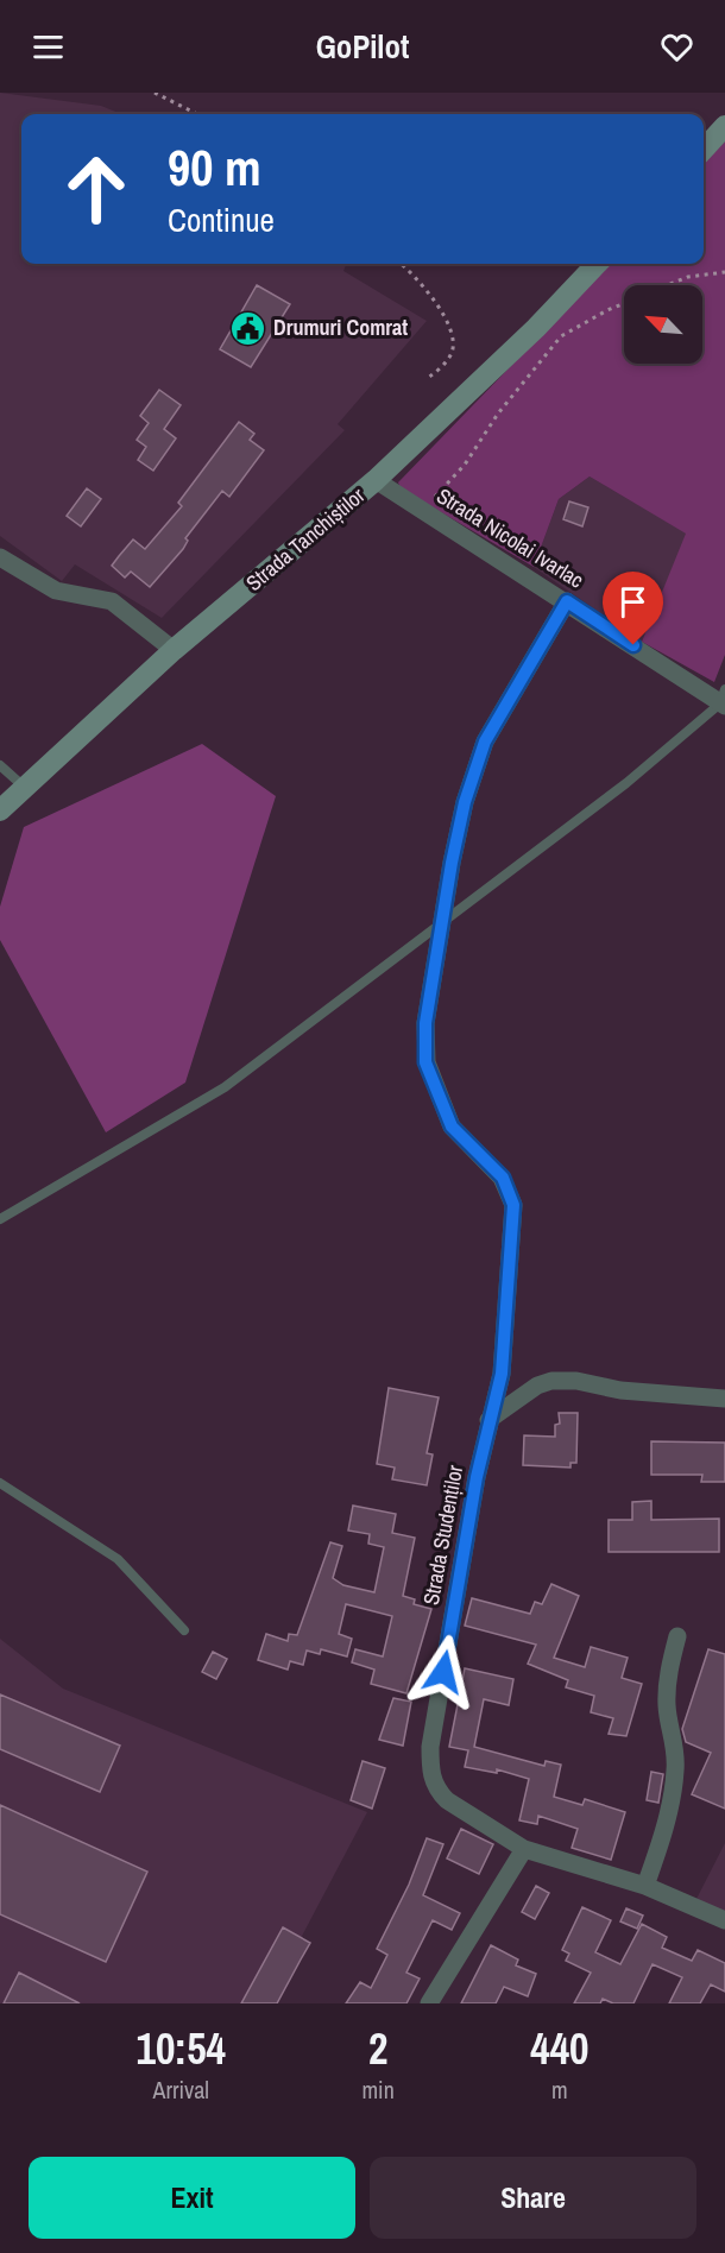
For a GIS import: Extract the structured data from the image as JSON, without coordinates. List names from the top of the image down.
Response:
{
  "streets": {
    "street": ["Strada Nicolai Ivarlac", "Strada Tanchiștilor", "Strada Studenților"]
  },
  "crossings": [
    ["Strada Nicolai Ivarlac", "Strada Tanchiștilor"],
    ["Strada Nicolai Ivarlac", "Strada Studenților"]
  ],
  "places": {
    "public building": ["Drumuri Comrat"]
  },
  "north": "top left",
  "page": {
    "header": "GoPilot",
    "turn": ["90 m", "Continue"],
    "eta": [
      "10:54",
      "Arrival",
      "2",
      "min",
      "440",
      "m"
    ],
    "buttons": ["Exit", "Share"]
  }
}
